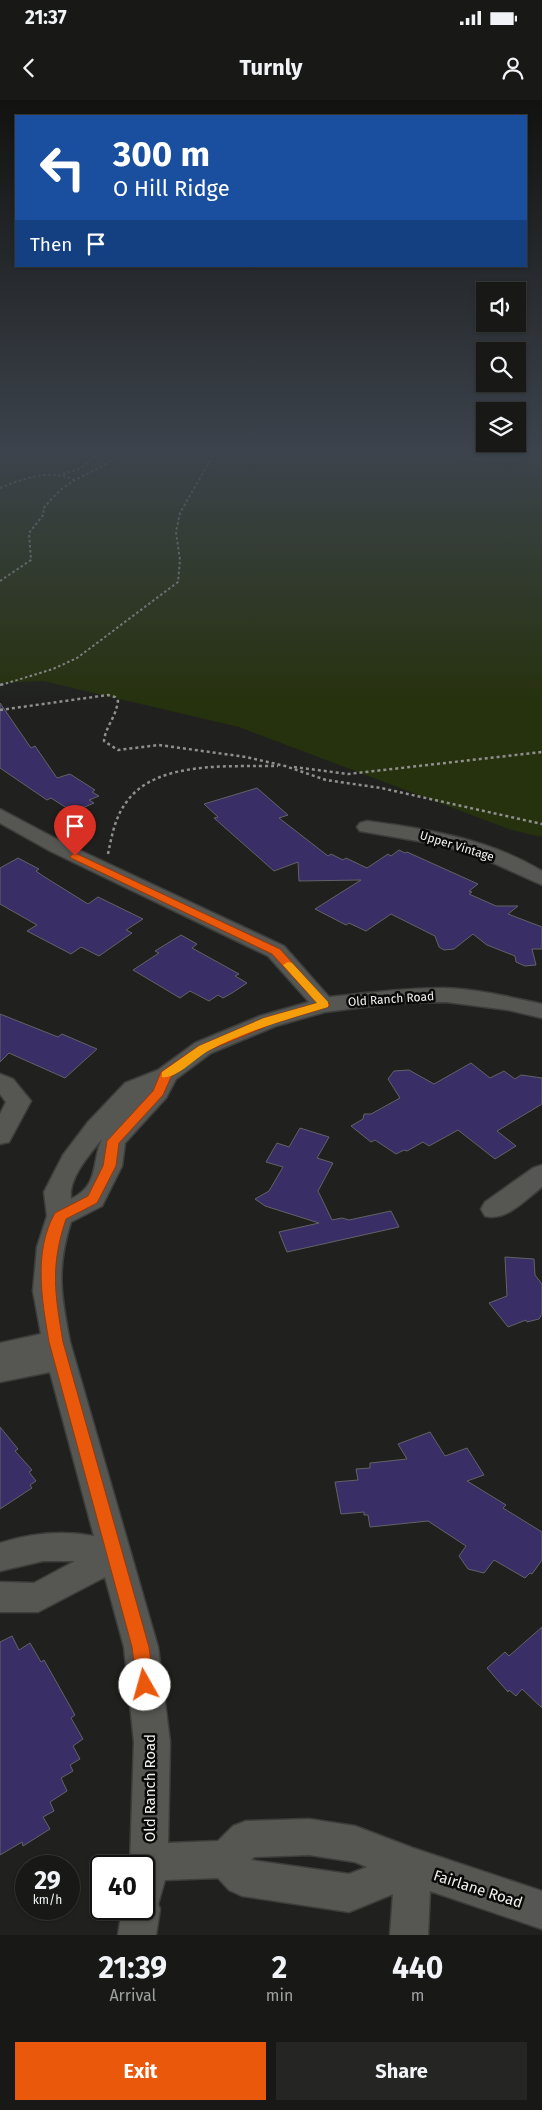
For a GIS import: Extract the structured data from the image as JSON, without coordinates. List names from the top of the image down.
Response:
{
  "streets": {
    "street": ["Upper Vintage", "Old Ranch Road", "Fairlane Road"]
  },
  "page": {
    "status": "21:37",
    "header": "Turnly",
    "turn": ["300 m", "O Hill Ridge"],
    "then": "Then",
    "speed": "29 km/h",
    "limit": "40",
    "eta": [
      "21:39",
      "Arrival",
      "2",
      "min",
      "440",
      "m"
    ],
    "buttons": ["Exit", "Share"]
  }
}
